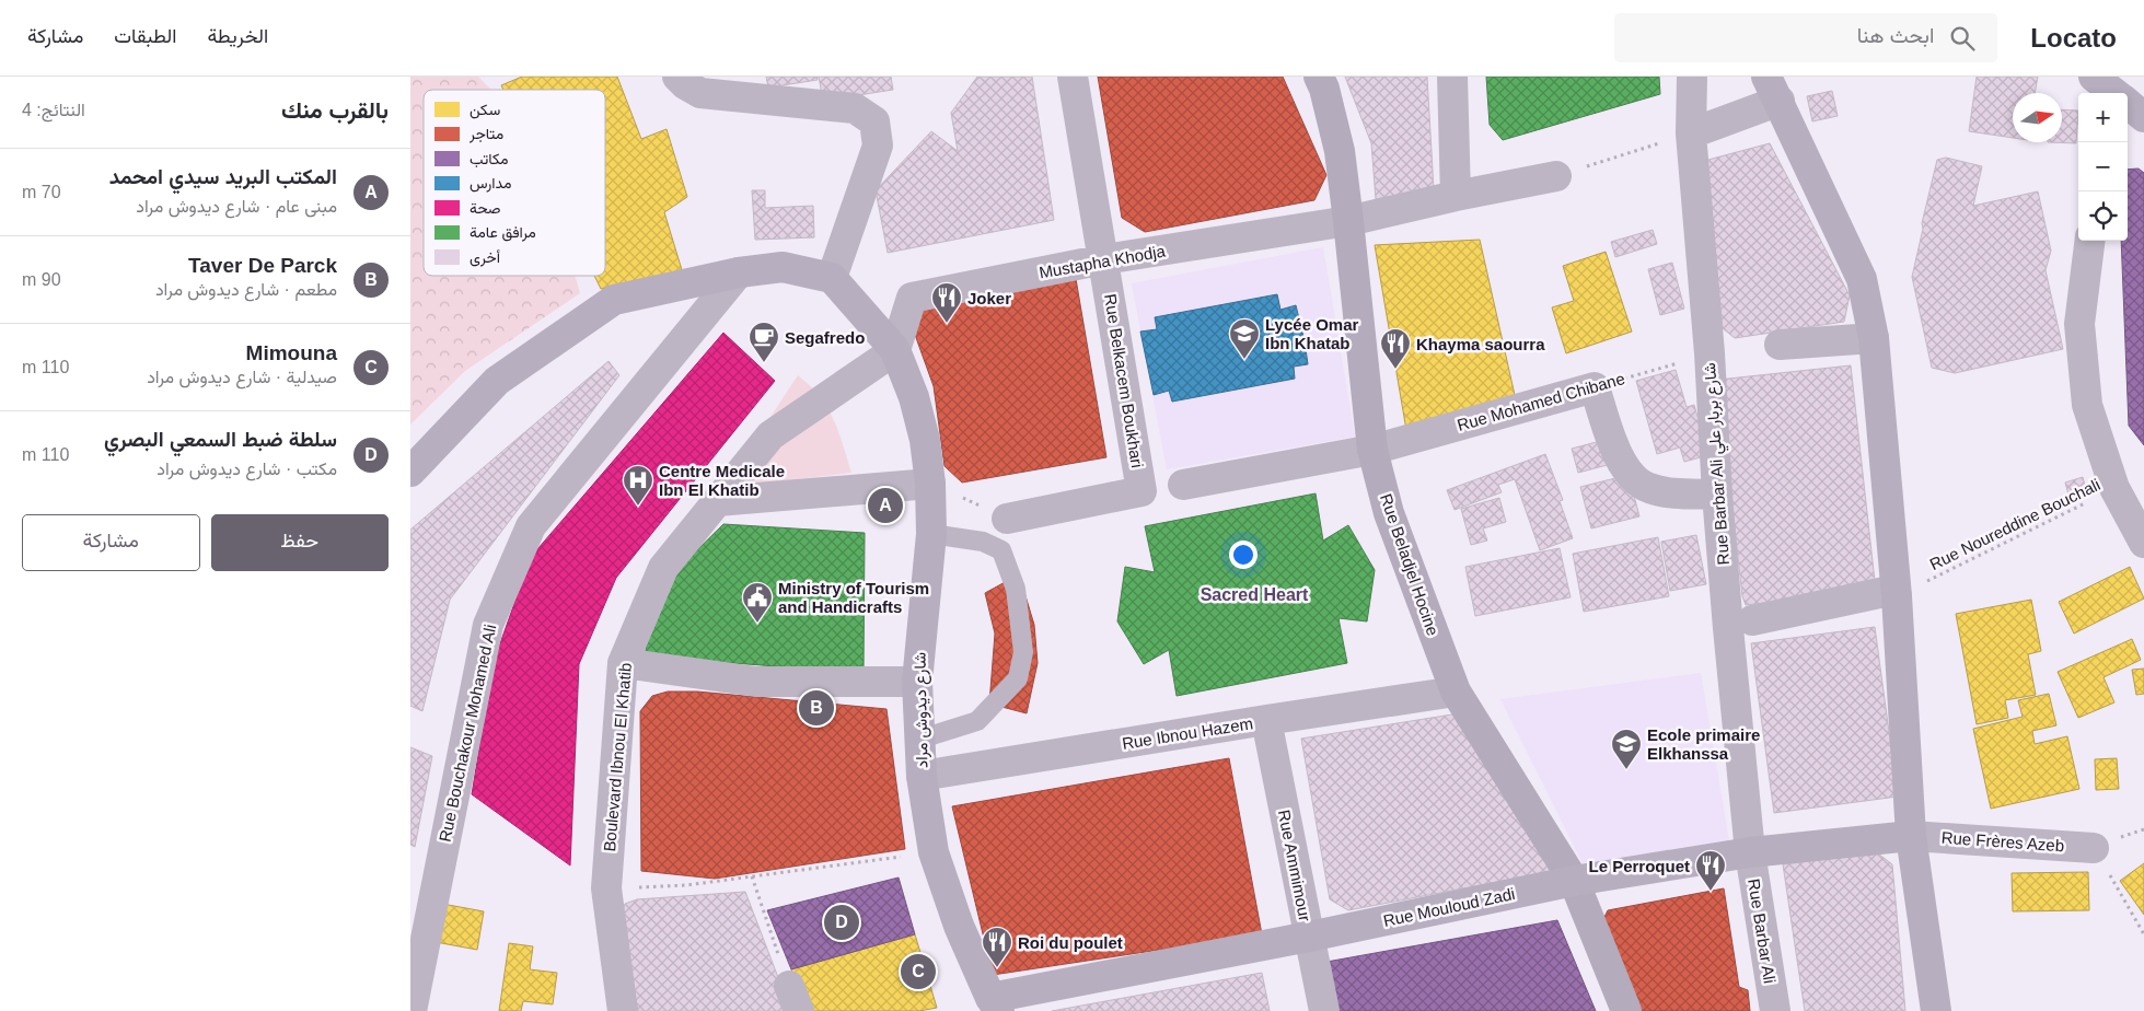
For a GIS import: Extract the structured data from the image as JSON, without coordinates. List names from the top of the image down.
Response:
{
  "streets": {
    "main road": ["شارع ديدوش مراد", "Rue Mouloud Zadi"],
    "street": [
      "Mustapha Khodja",
      "Rue Belkacem Boukhari",
      "Rue Mohamed Chibane",
      "Rue Barbar Ali شارع بربار علي",
      "Rue Beladjel Hocine",
      "Rue Bouchakour Mohamed Ali",
      "Rue Ibnou Hazem",
      "Boulevard Ibnou El Khatib",
      "Rue Frères Azeb",
      "Rue Ammimour",
      "Rue Barbar Ali"
    ],
    "path": ["Rue Noureddine Bouchali"]
  },
  "crossings": [
    ["Mustapha Khodja", "Rue Belkacem Boukhari"],
    ["Mustapha Khodja", "Rue Beladjel Hocine"],
    ["Mustapha Khodja", "شارع ديدوش مراد"],
    ["Mustapha Khodja", "Boulevard Ibnou El Khatib"],
    ["Rue Mohamed Chibane", "Rue Barbar Ali شارع بربار علي"],
    ["Rue Mohamed Chibane", "Rue Beladjel Hocine"],
    ["Rue Barbar Ali شارع بربار علي", "Rue Mouloud Zadi"],
    ["Rue Barbar Ali شارع بربار علي", "Rue Barbar Ali"],
    ["Rue Beladjel Hocine", "Rue Ibnou Hazem"],
    ["Rue Beladjel Hocine", "Rue Mouloud Zadi"],
    ["شارع ديدوش مراد", "Rue Ibnou Hazem"],
    ["شارع ديدوش مراد", "Boulevard Ibnou El Khatib"],
    ["شارع ديدوش مراد", "Rue Mouloud Zadi"],
    ["Rue Ibnou Hazem", "Rue Ammimour"],
    ["Rue Frères Azeb", "Rue Mouloud Zadi"],
    ["Rue Ammimour", "Rue Mouloud Zadi"],
    ["Rue Mouloud Zadi", "Rue Barbar Ali"]
  ],
  "districts": ["Sacred Heart"],
  "places": {
    "restaurant": [
      "Joker",
      "Khayma saourra",
      "Le Perroquet",
      "Roi du poulet"
    ],
    "school or university": ["Lycée Omar Ibn Khatab", "Ecole primaire Elkhanssa"],
    "cafe": ["Segafredo"],
    "hospital": ["Centre Medicale Ibn El Khatib"],
    "public building": ["Ministry of Tourism and Handicrafts"]
  },
  "legend": [
    "سكن",
    "متاجر",
    "مكاتب",
    "مدارس",
    "صحة",
    "مرافق عامة",
    "أخرى"
  ],
  "north": "right",
  "page": {
    "header": "Locato",
    "search": "ابحث هنا",
    "nav": ["الخريطة", "الطبقات", "مشاركة"],
    "heading": ["بالقرب منك", "النتائج: 4"],
    "map_buttons": ["+", "−"],
    "list": [
      {
        "mark": "A",
        "name": "المكتب البريد سيدي امحمد",
        "note": "مبنى عام · شارع ديدوش مراد",
        "value": "70 m"
      },
      {
        "mark": "B",
        "name": "Taver De Parck",
        "note": "مطعم · شارع ديدوش مراد",
        "value": "90 m"
      },
      {
        "mark": "C",
        "name": "Mimouna",
        "note": "صيدلية · شارع ديدوش مراد",
        "value": "110 m"
      },
      {
        "mark": "D",
        "name": "سلطة ضبط السمعي البصري",
        "note": "مكتب · شارع ديدوش مراد",
        "value": "110 m"
      }
    ],
    "pins": [
      "A",
      "B",
      "D",
      "C"
    ],
    "buttons": ["حفظ", "مشاركة"]
  }
}
